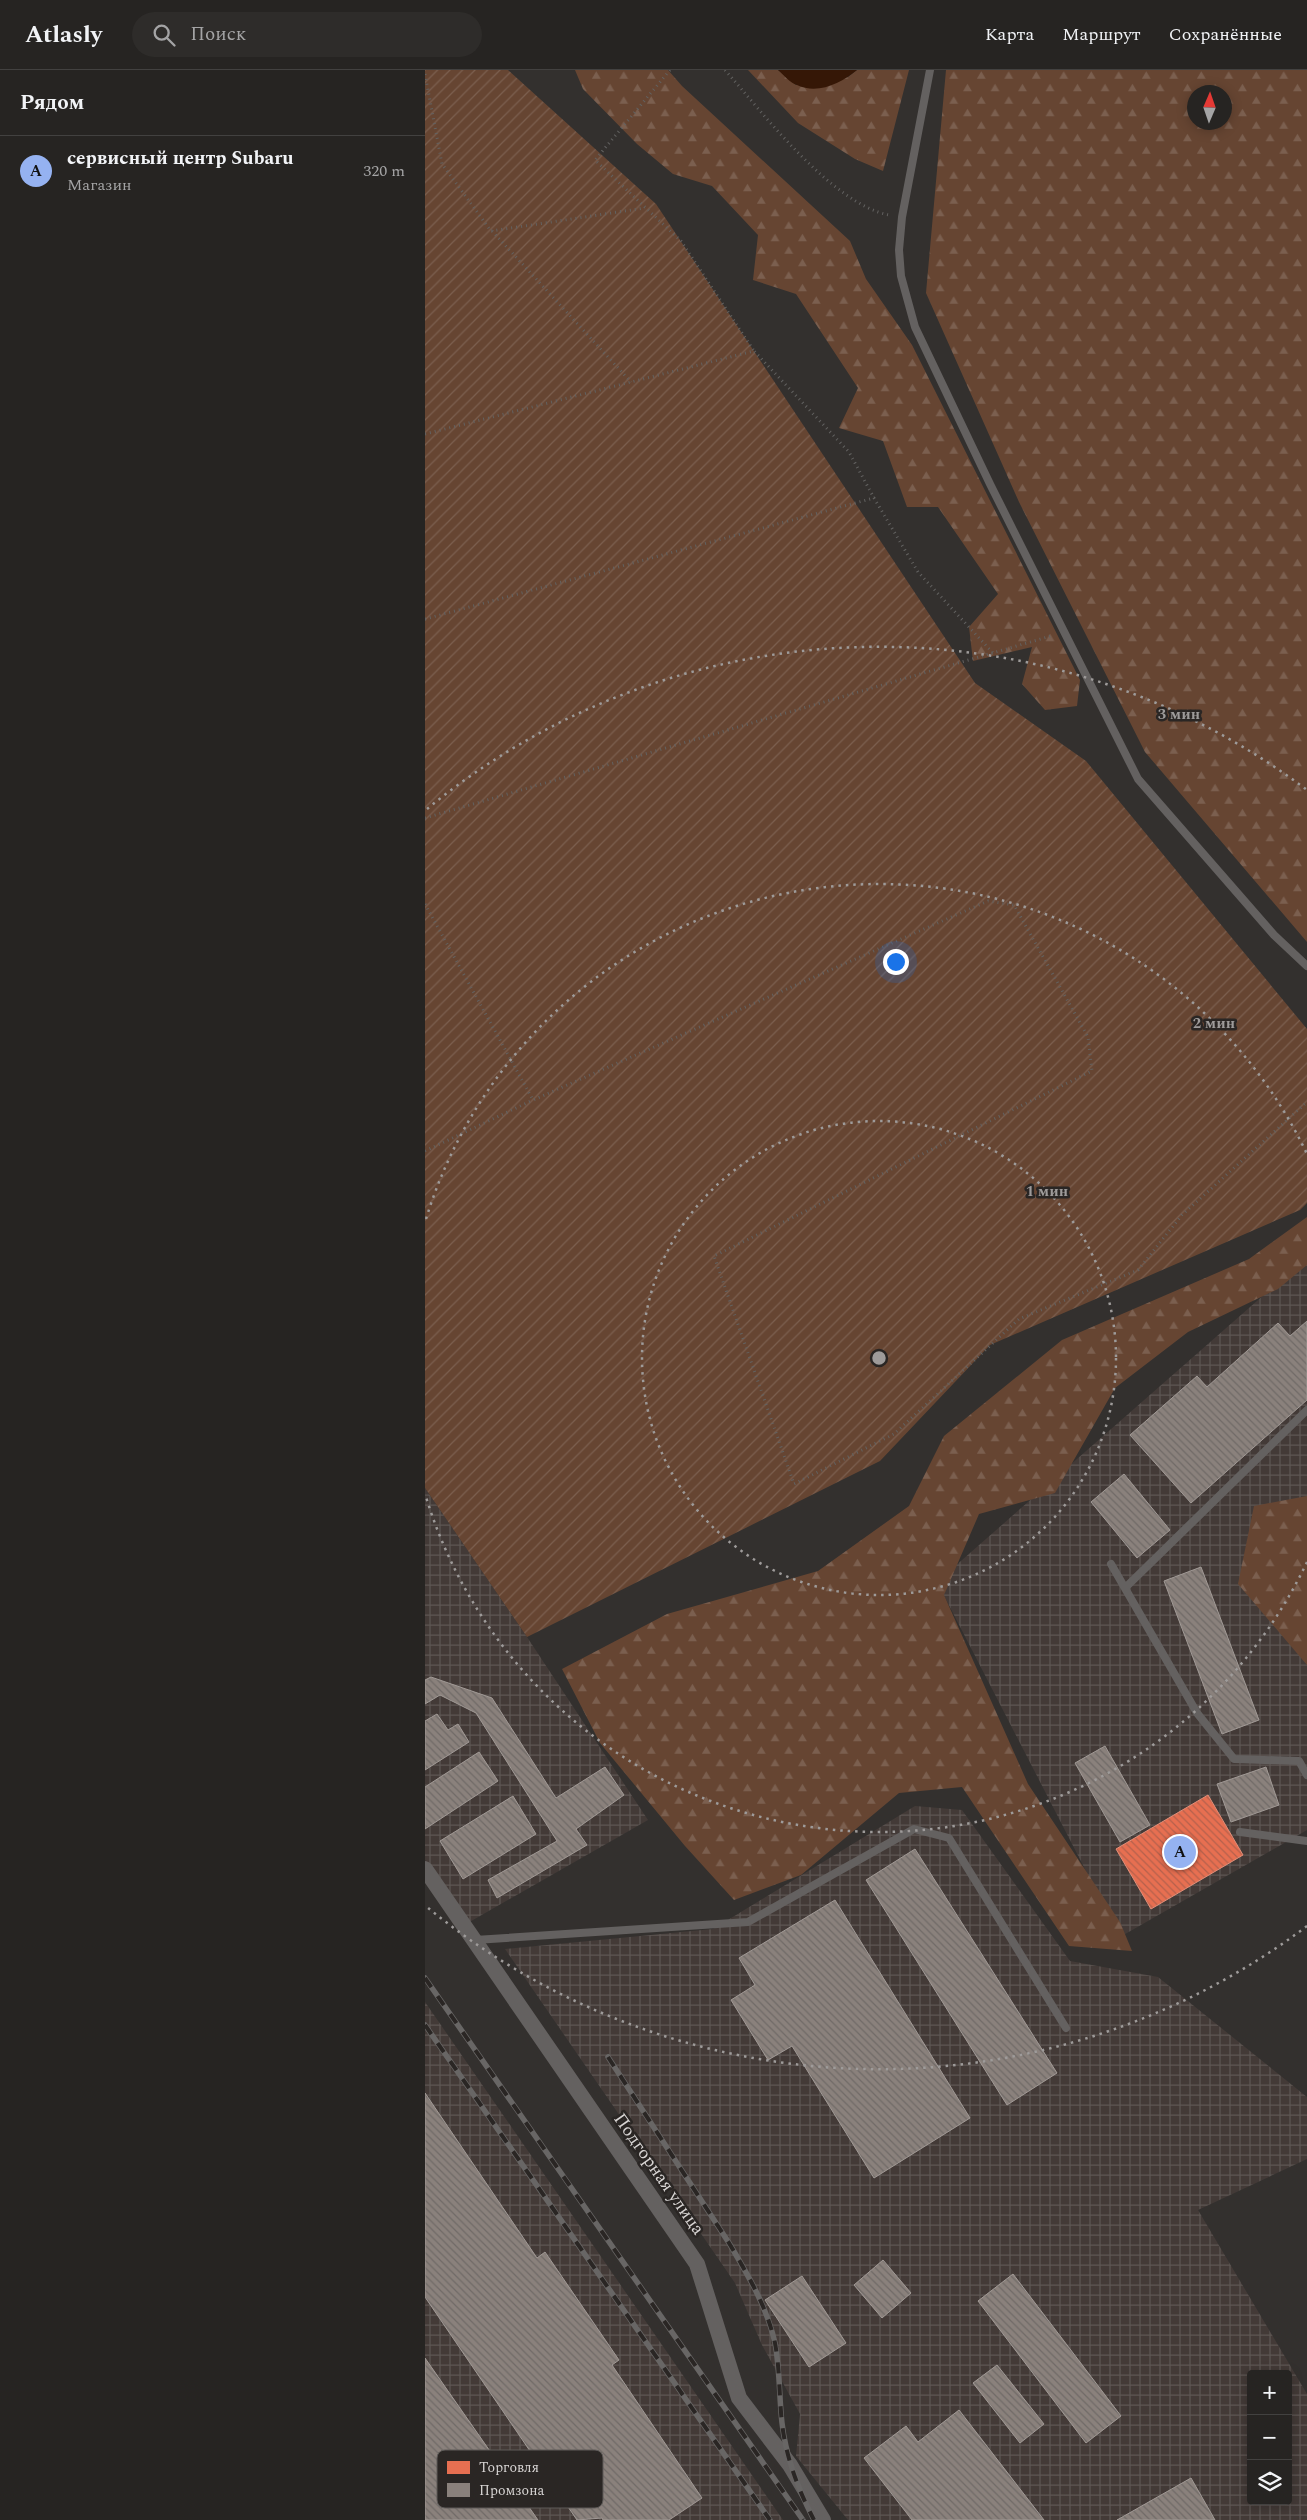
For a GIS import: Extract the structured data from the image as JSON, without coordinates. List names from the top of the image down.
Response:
{
  "streets": {
    "street": ["Подгорная улица"]
  },
  "legend": ["Торговля", "Промзона"],
  "north": "top",
  "page": {
    "header": "Atlasly",
    "search": "Поиск",
    "nav": ["Карта", "Маршрут", "Сохранённые"],
    "heading": "Рядом",
    "list": [
      {
        "mark": "A",
        "name": "сервисный центр Subaru",
        "note": "Магазин",
        "value": "320 m"
      }
    ],
    "pins": "A",
    "map_buttons": ["+", "−"]
  },
  "rings": ["3 мин", "2 мин", "1 мин"]
}
